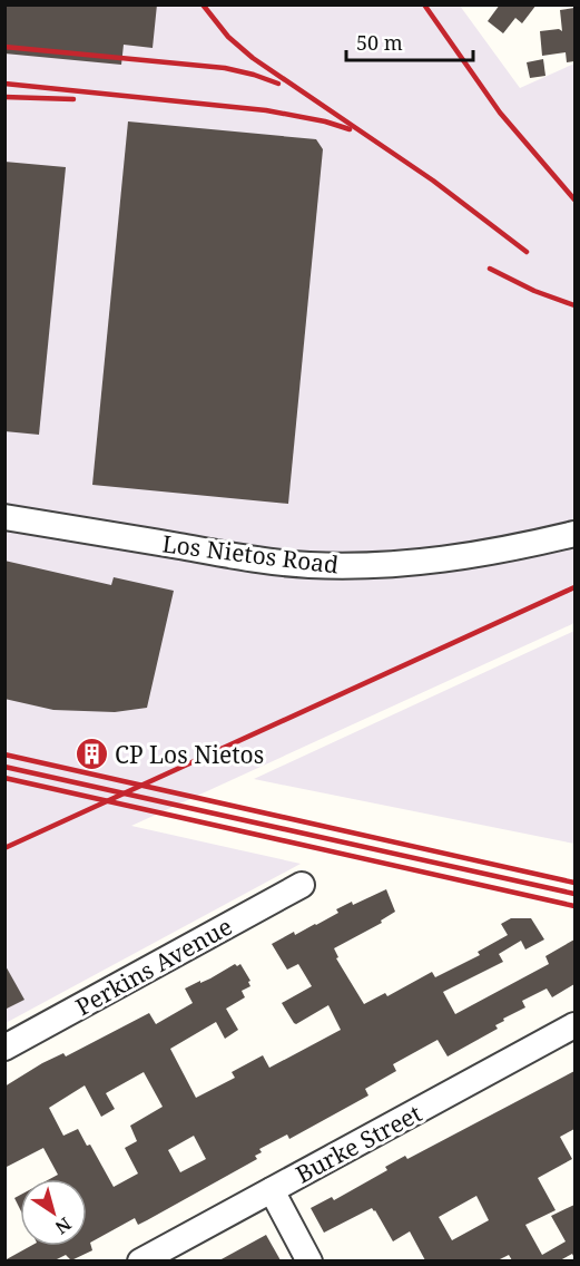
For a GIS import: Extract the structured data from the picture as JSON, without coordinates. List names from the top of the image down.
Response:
{
  "streets": {
    "street": ["Los Nietos Road", "Perkins Avenue", "Burke Street"]
  },
  "places": {
    "building": ["CP Los Nietos"]
  },
  "scale_bar": "50 m",
  "north": "bottom right"
}
